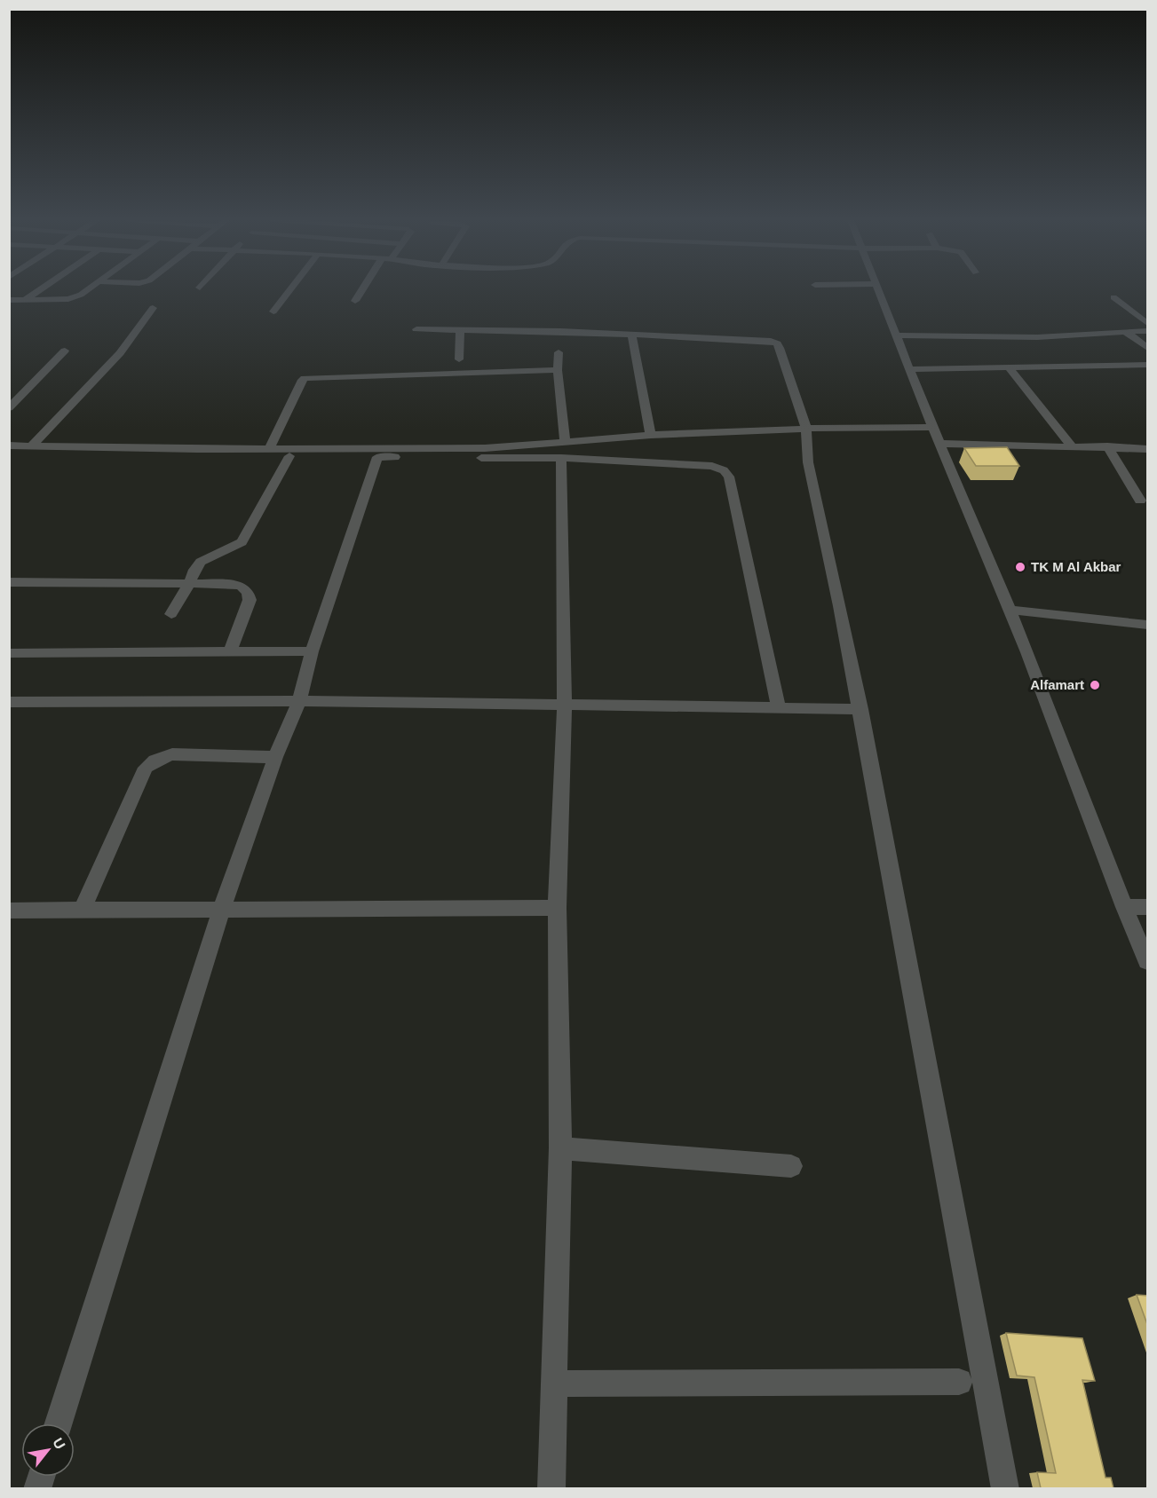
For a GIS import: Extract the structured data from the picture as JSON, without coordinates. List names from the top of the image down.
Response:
{
  "places": ["TK M Al Akbar", "Alfamart"],
  "north": "top right"
}
